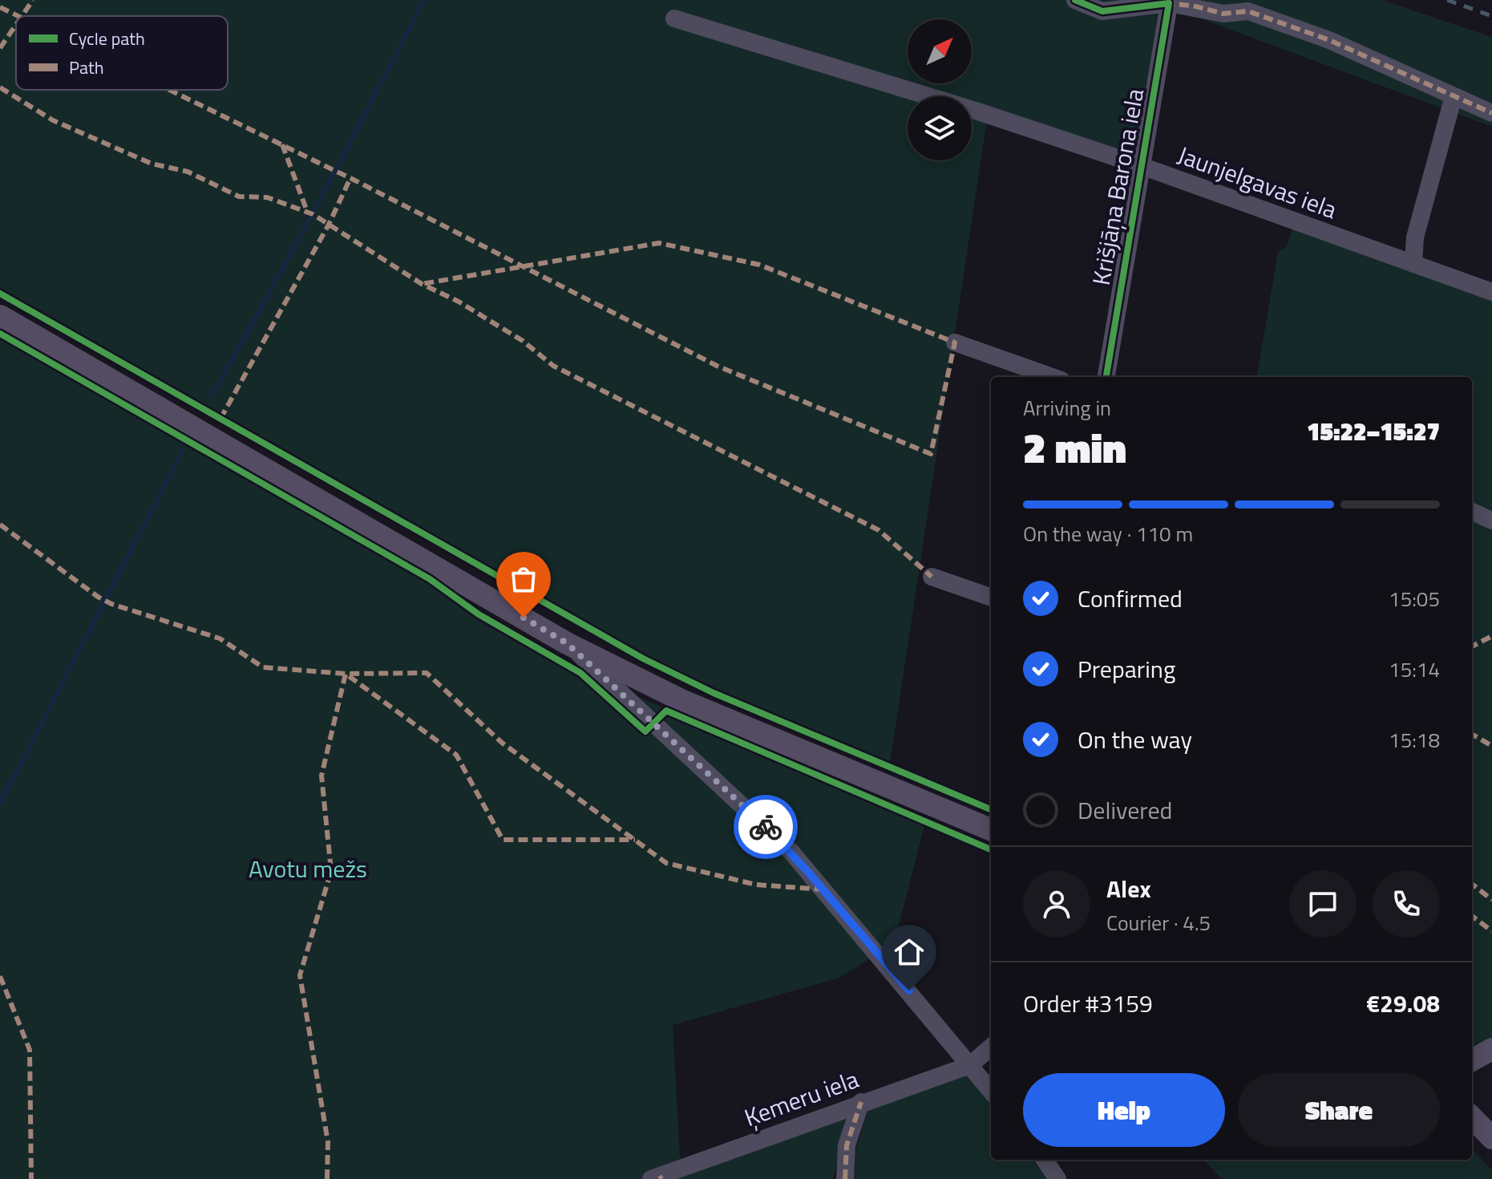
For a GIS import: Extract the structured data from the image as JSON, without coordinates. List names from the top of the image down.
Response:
{
  "streets": {
    "street": ["Jaunjelgavas iela", "Krišjāņa Barona iela", "Ķemeru iela"]
  },
  "crossings": [
    ["Jaunjelgavas iela", "Krišjāņa Barona iela"]
  ],
  "parks": ["Avotu mežs"],
  "legend": ["Cycle path", "Path"],
  "north": "top right",
  "page": {
    "heading": ["2 min", "Arriving in", "15:22–15:27"],
    "panel": [
      "Alex",
      "Courier · 4.5",
      "Order #3159",
      "€29.08"
    ],
    "bar": "On the way · 110 m",
    "list": [
      ["Confirmed", "15:05"],
      ["Preparing", "15:14"],
      ["On the way", "15:18"],
      "Delivered"
    ],
    "buttons": ["Help", "Share"]
  }
}
